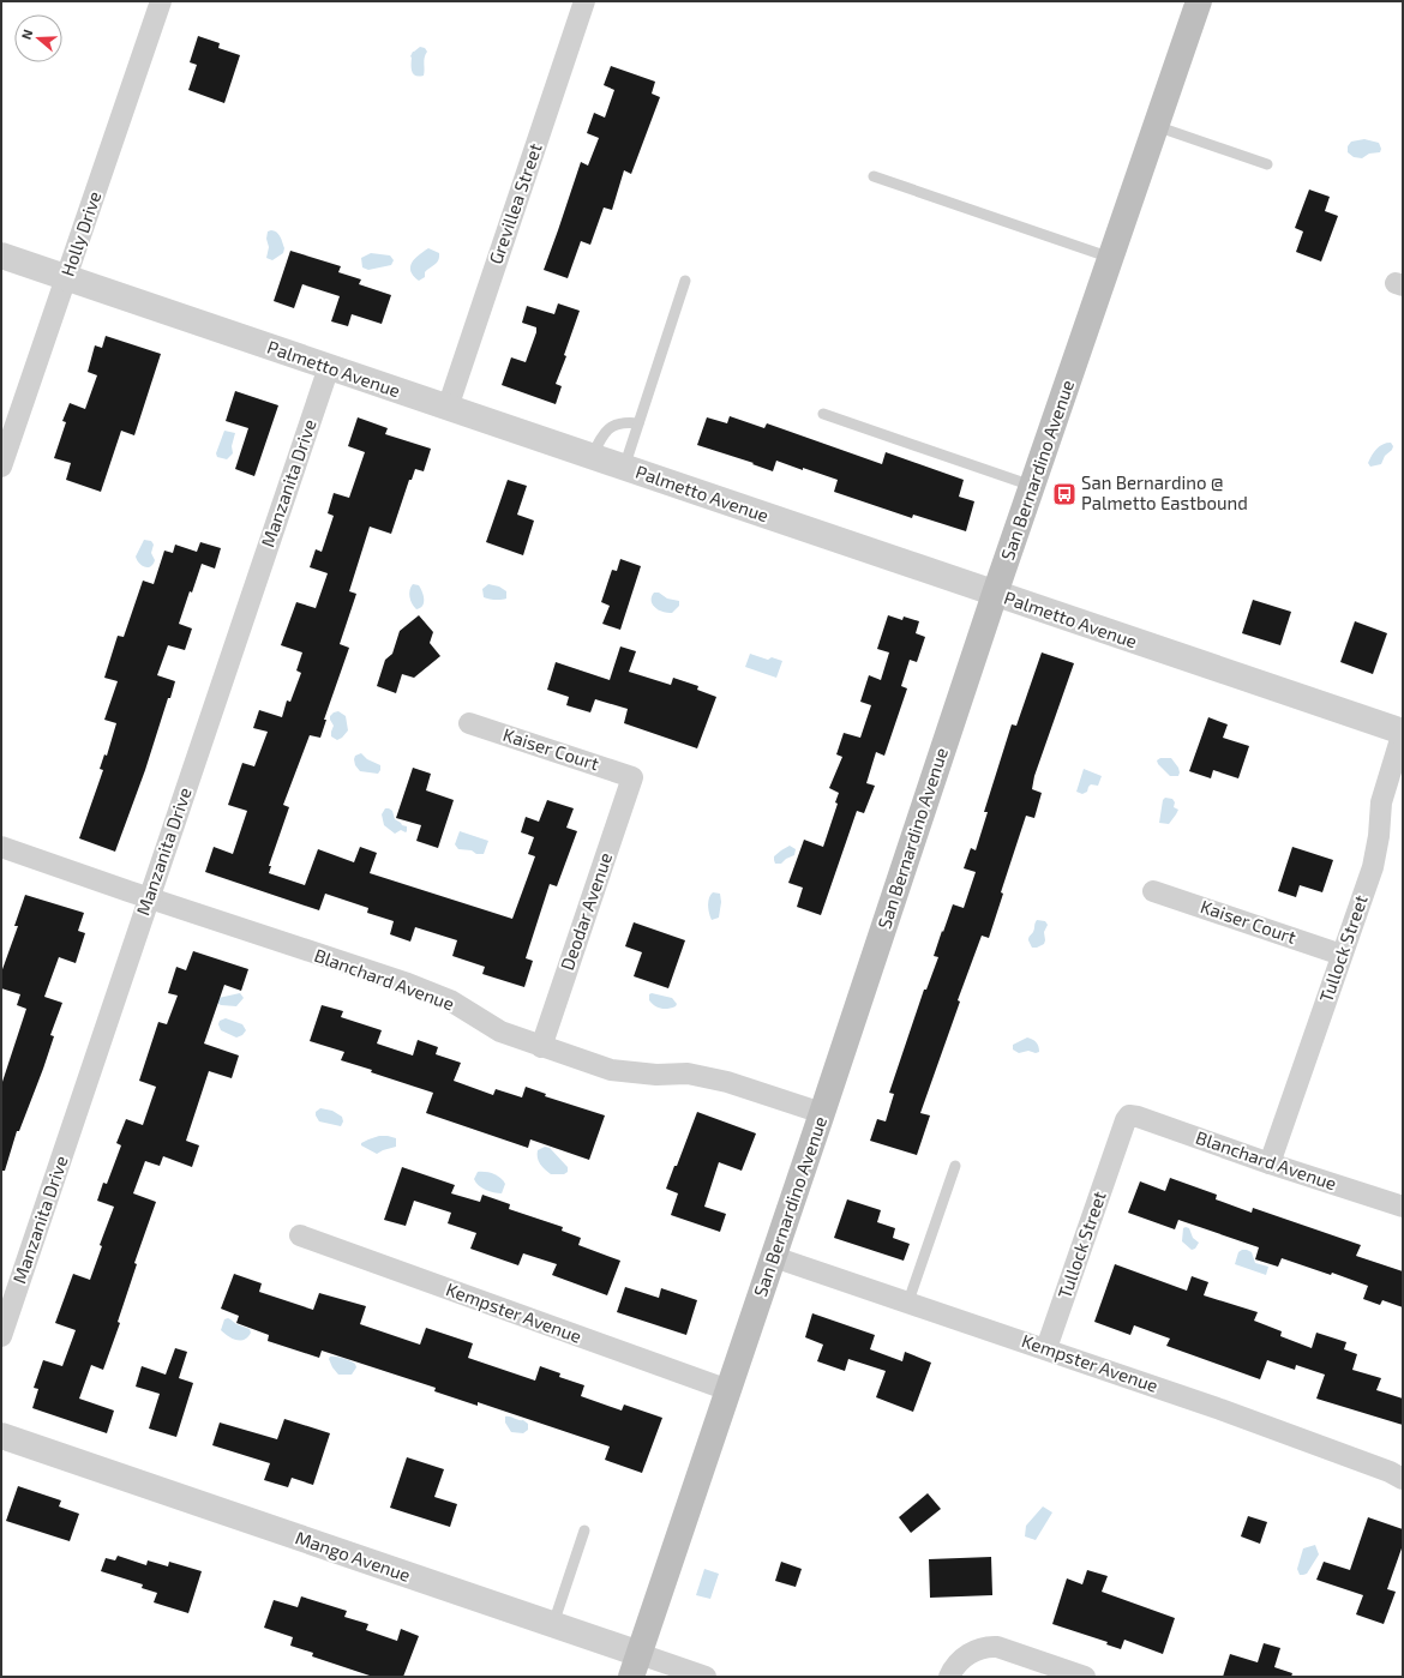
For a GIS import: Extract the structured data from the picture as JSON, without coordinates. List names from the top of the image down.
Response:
{
  "streets": {
    "main road": ["San Bernardino Avenue"],
    "street": [
      "Grevillea Street",
      "Holly Drive",
      "Palmetto Avenue",
      "Manzanita Drive",
      "Kaiser Court",
      "Deodar Avenue",
      "Tullock Street",
      "Blanchard Avenue",
      "Kempster Avenue",
      "Mango Avenue"
    ]
  },
  "crossings": [
    ["Grevillea Street", "Palmetto Avenue"],
    ["Holly Drive", "Palmetto Avenue"],
    ["Palmetto Avenue", "San Bernardino Avenue"],
    ["Palmetto Avenue", "Manzanita Drive"],
    ["Palmetto Avenue", "Tullock Street"],
    ["San Bernardino Avenue", "Blanchard Avenue"],
    ["San Bernardino Avenue", "Kempster Avenue"],
    ["San Bernardino Avenue", "Mango Avenue"],
    ["Manzanita Drive", "Blanchard Avenue"],
    ["Kaiser Court", "Deodar Avenue"],
    ["Kaiser Court", "Tullock Street"],
    ["Deodar Avenue", "Blanchard Avenue"],
    ["Tullock Street", "Blanchard Avenue"],
    ["Tullock Street", "Kempster Avenue"]
  ],
  "places": {
    "bus stop": ["San Bernardino @ Palmetto Eastbound"]
  },
  "north": "left"
}
